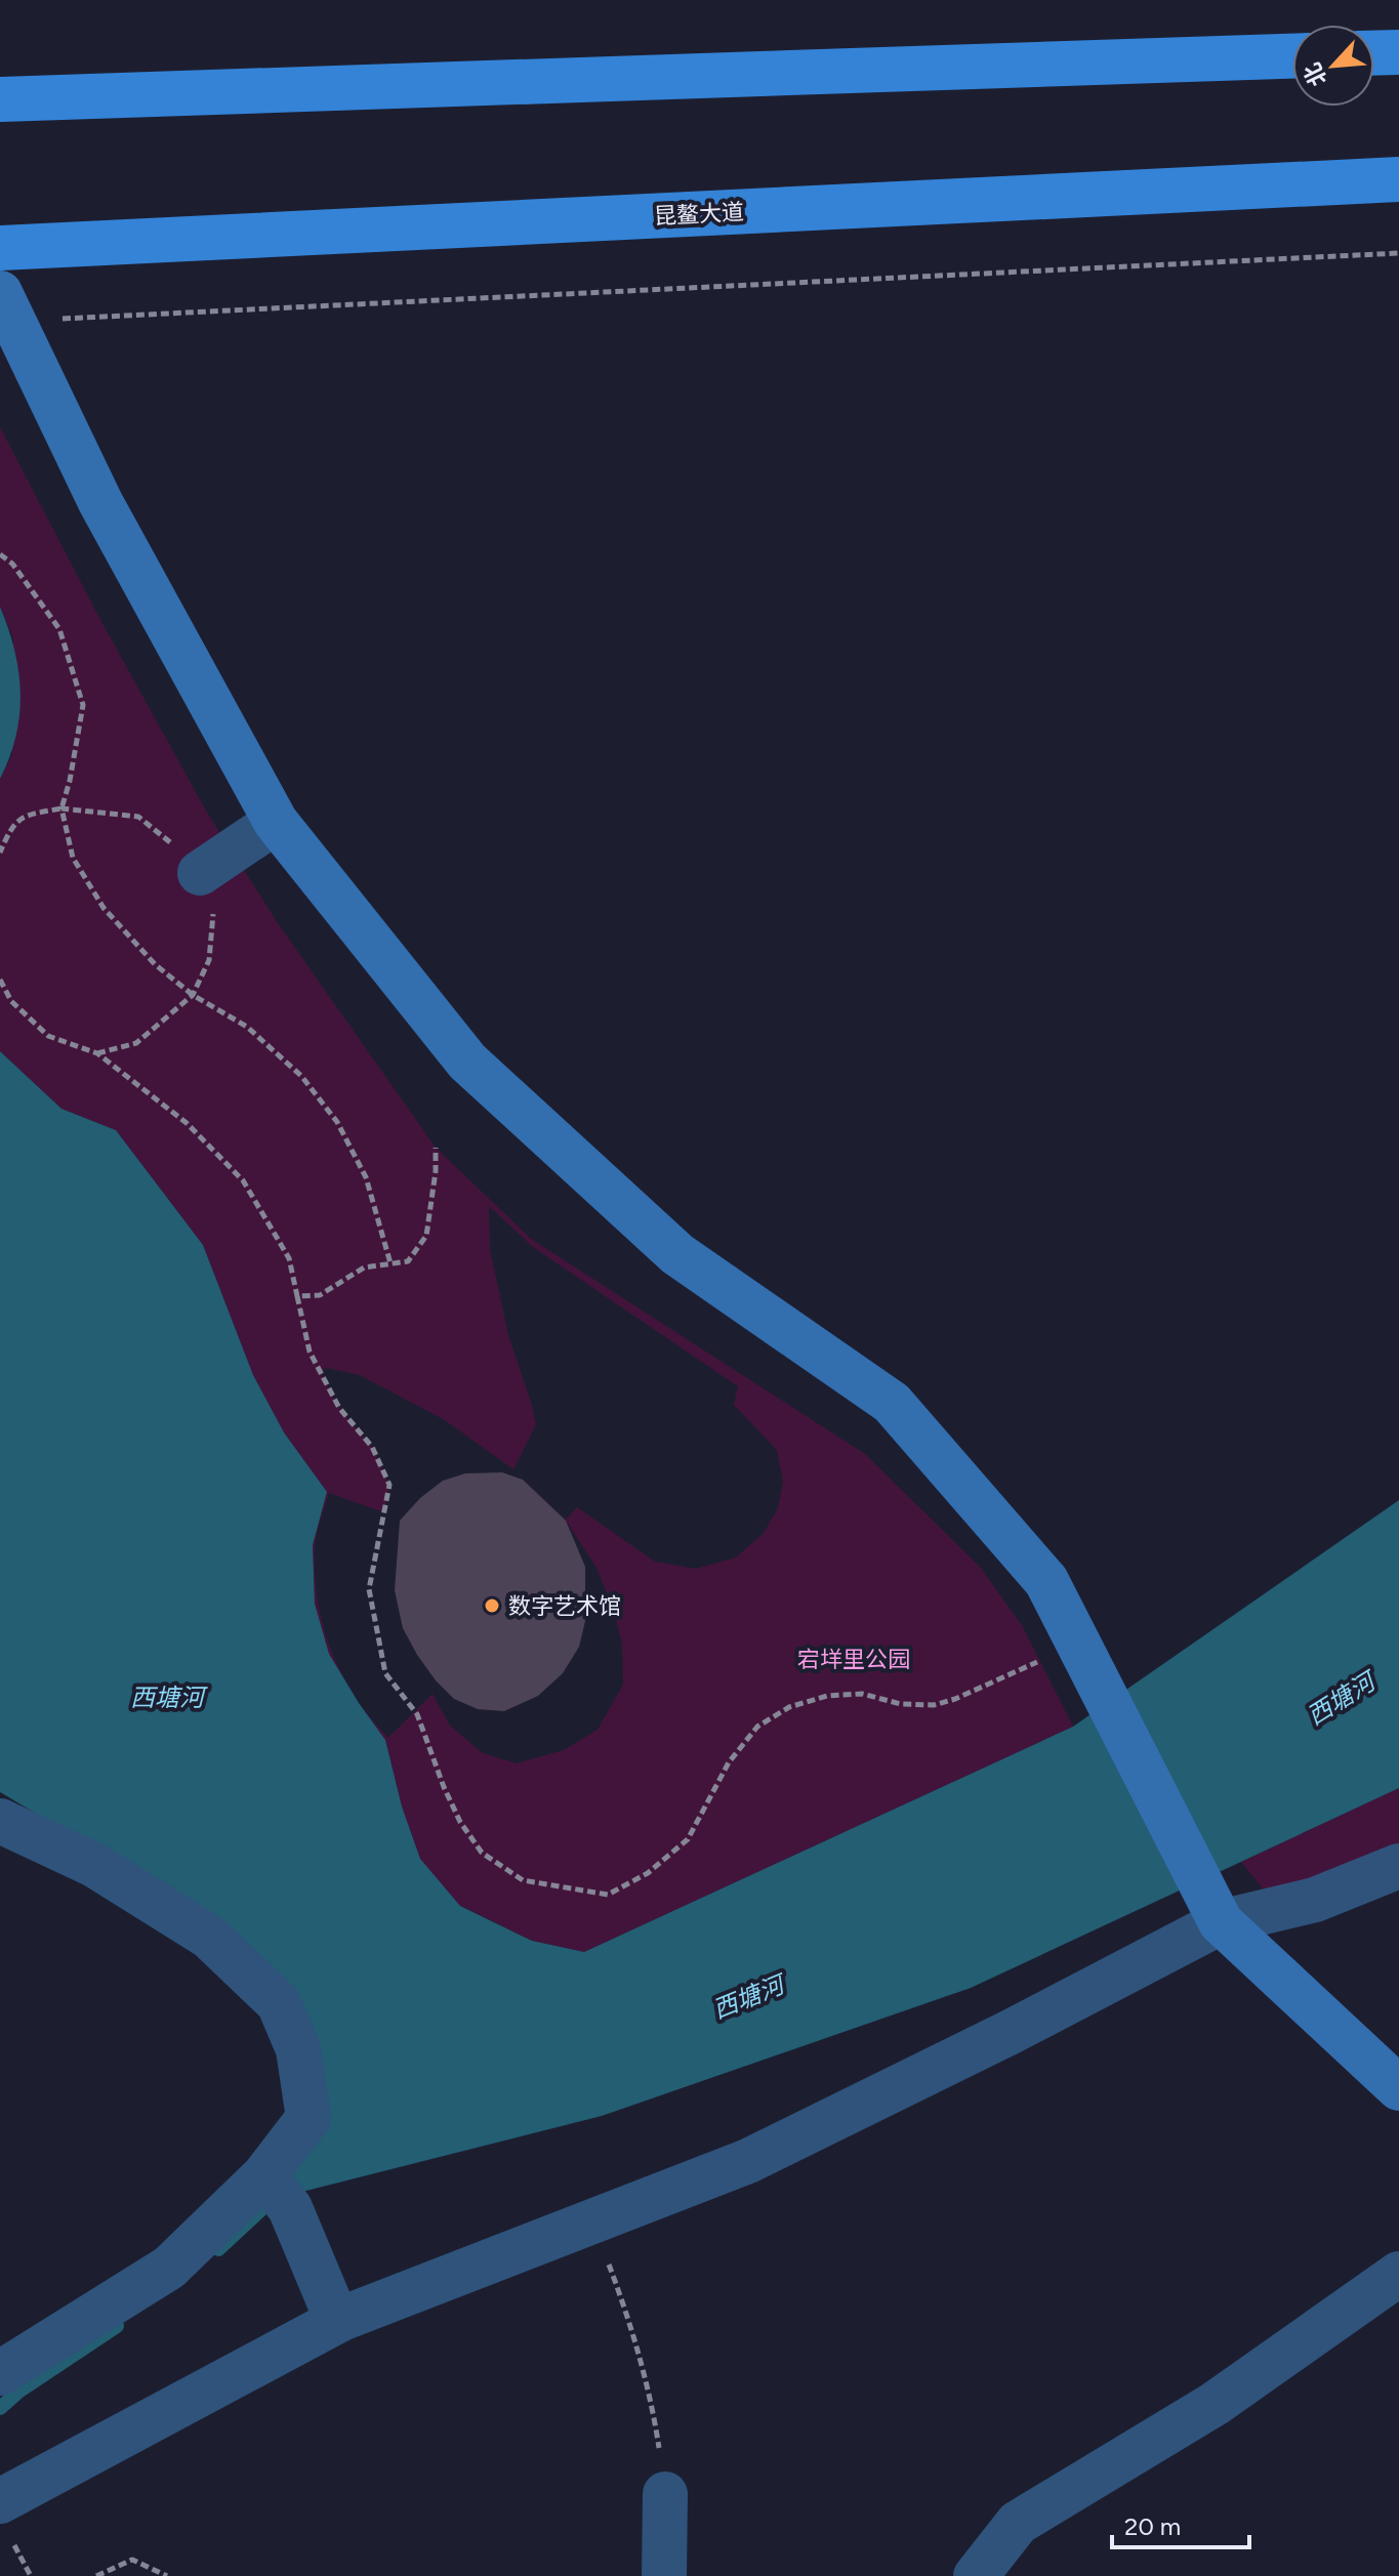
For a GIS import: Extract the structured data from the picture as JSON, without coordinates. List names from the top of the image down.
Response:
{
  "streets": {
    "main road": ["昆鳌大道"]
  },
  "water": ["西塘河"],
  "parks": ["宕垟里公园"],
  "places": ["数字艺术馆"],
  "scale_bar": "20 m",
  "north": "bottom left"
}
